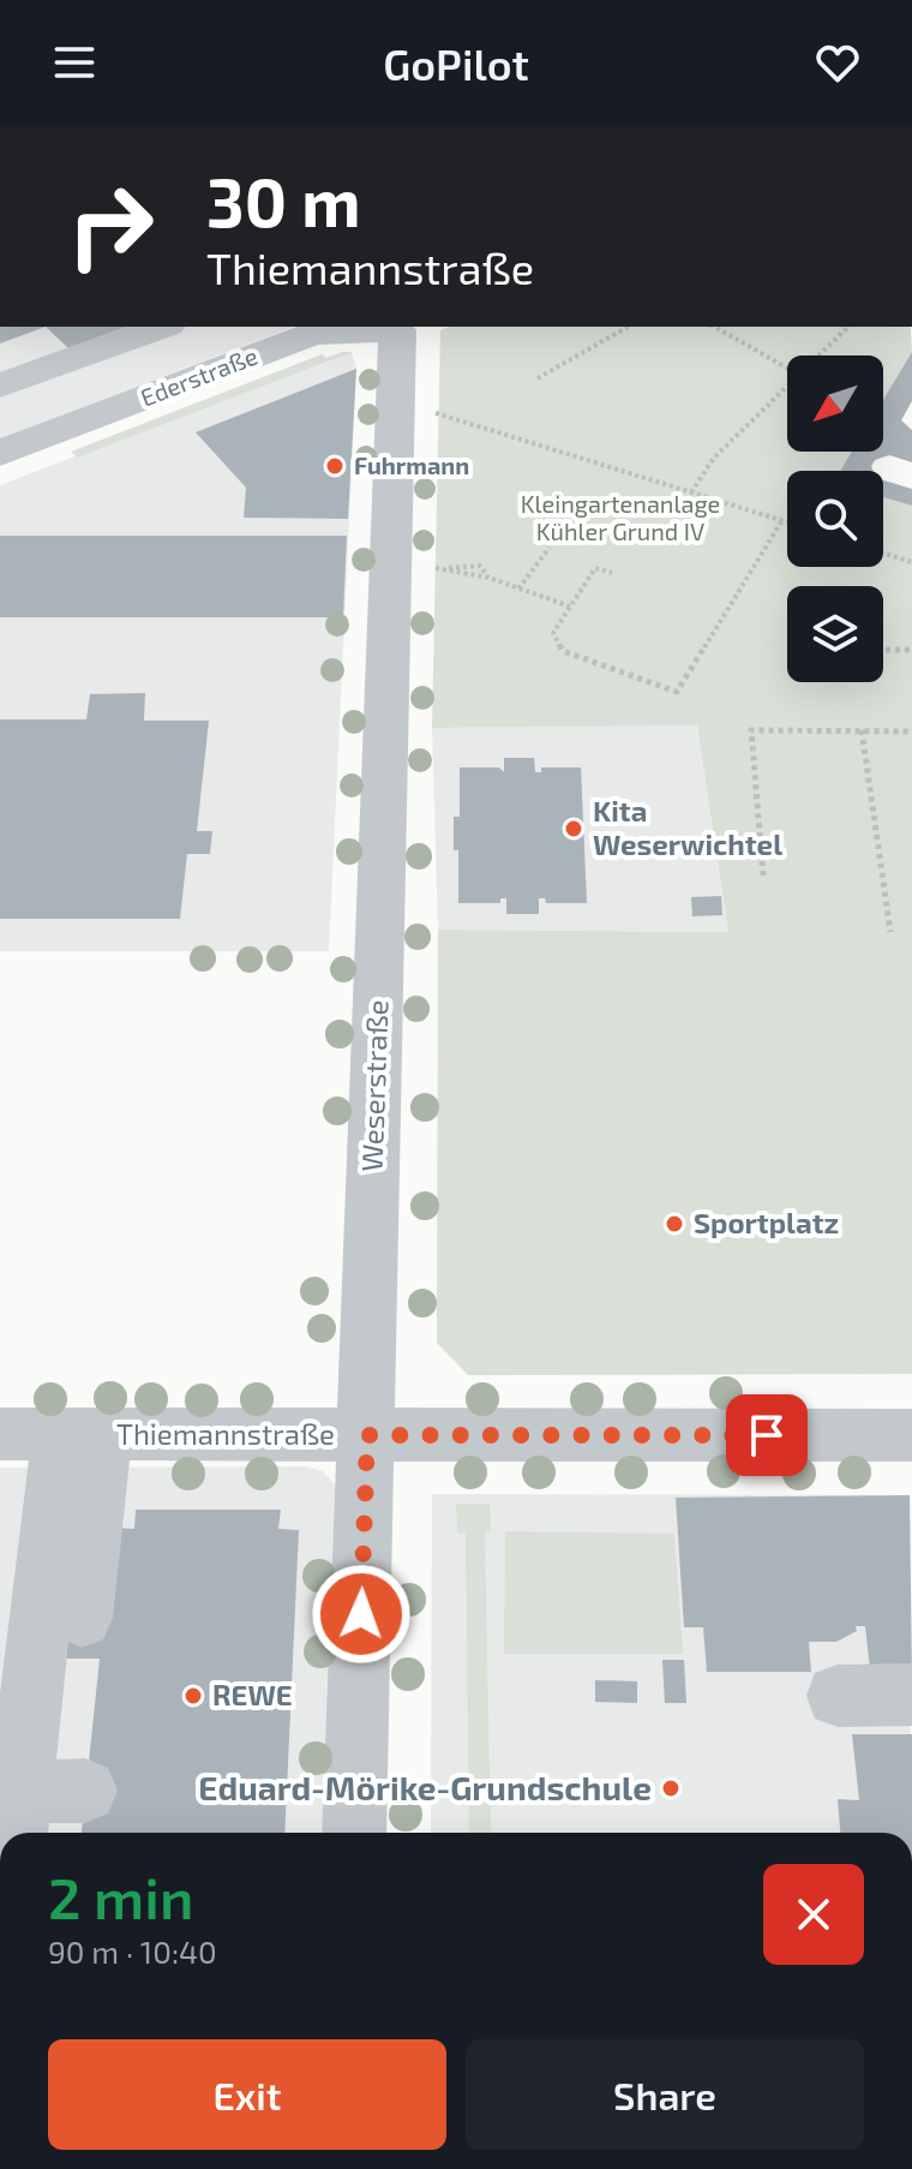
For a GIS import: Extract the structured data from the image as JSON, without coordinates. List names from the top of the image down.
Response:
{
  "streets": {
    "street": ["Ederstraße", "Weserstraße", "Thiemannstraße"]
  },
  "crossings": [
    ["Ederstraße", "Weserstraße"],
    ["Weserstraße", "Thiemannstraße"]
  ],
  "parks": ["Kleingartenanlage Kühler Grund IV"],
  "places": [
    "Fuhrmann",
    "Kita Weserwichtel",
    "Sportplatz",
    "REWE",
    "Eduard-Mörike-Grundschule"
  ],
  "north": "bottom left",
  "page": {
    "header": "GoPilot",
    "turn": ["30 m", "Thiemannstraße"],
    "heading": ["2 min", "90 m · 10:40"],
    "buttons": ["Exit", "Share"]
  }
}
